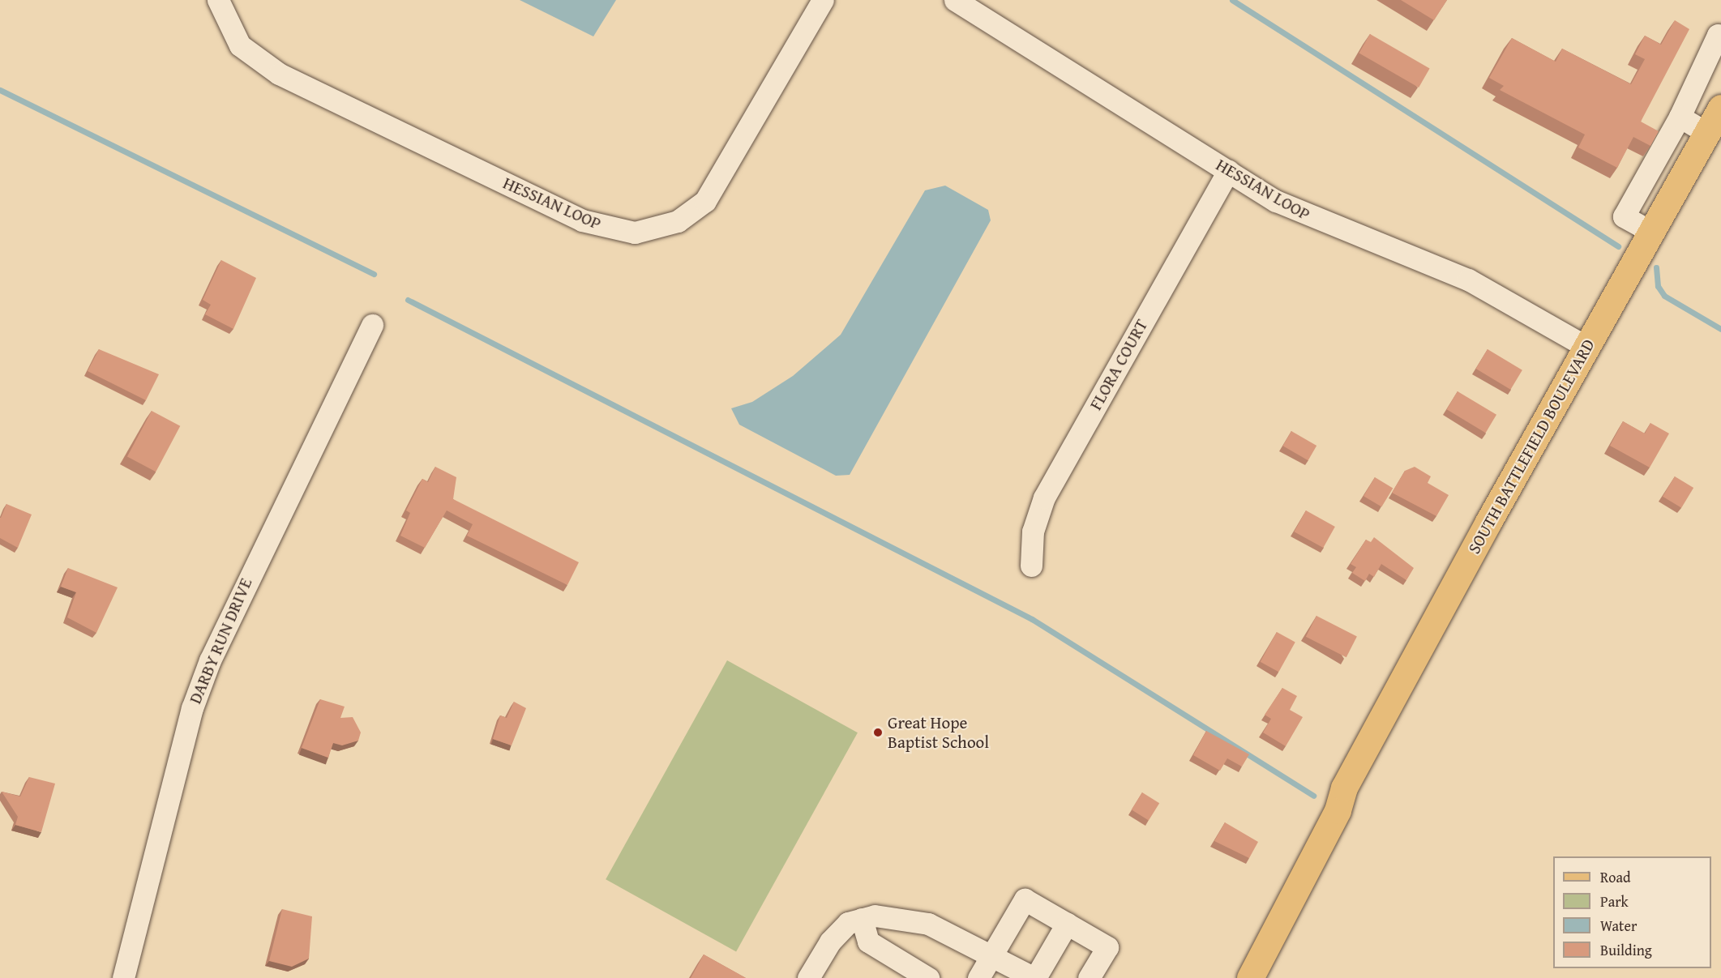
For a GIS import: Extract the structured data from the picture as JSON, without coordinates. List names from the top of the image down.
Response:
{
  "streets": {
    "main road": ["SOUTH BATTLEFIELD BOULEVARD"],
    "street": ["HESSIAN LOOP", "FLORA COURT", "DARBY RUN DRIVE"]
  },
  "crossings": [
    ["HESSIAN LOOP", "FLORA COURT"],
    ["HESSIAN LOOP", "SOUTH BATTLEFIELD BOULEVARD"]
  ],
  "places": ["Great Hope Baptist School"],
  "legend": [
    "Road",
    "Park",
    "Water",
    "Building"
  ]
}
